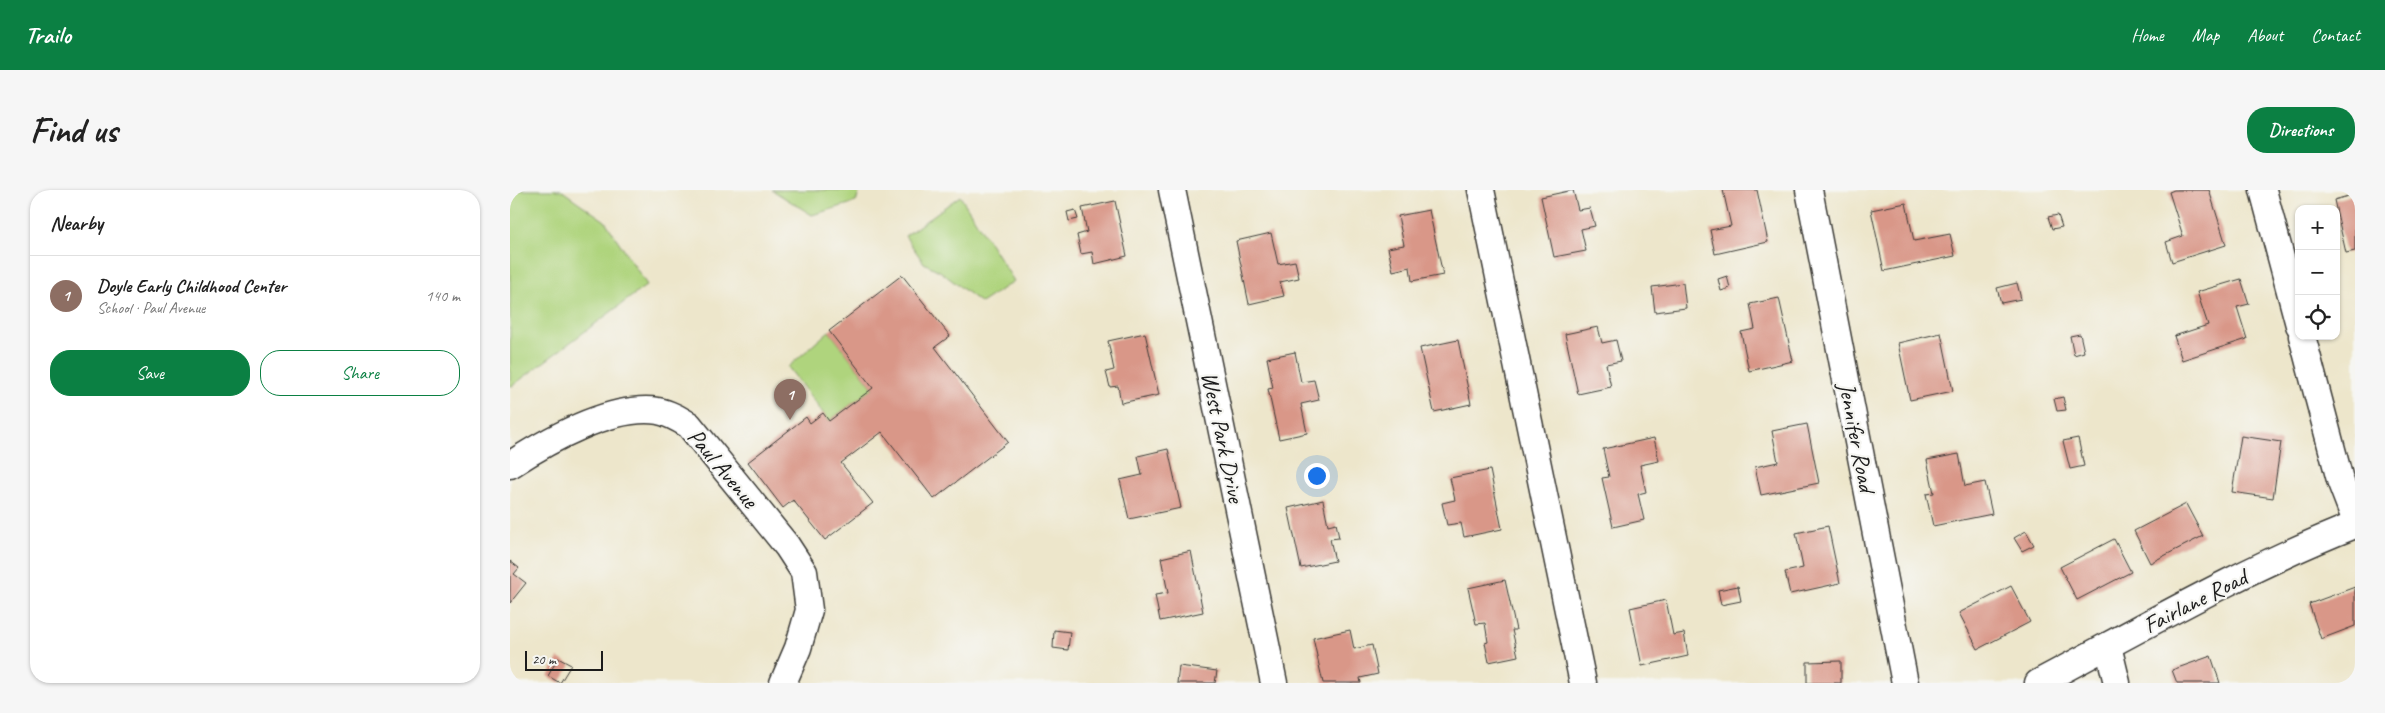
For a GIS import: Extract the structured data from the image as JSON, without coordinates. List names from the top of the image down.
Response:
{
  "streets": {
    "street": [
      "West Park Drive",
      "Jennifer Road",
      "Paul Avenue",
      "Fairlane Road"
    ]
  },
  "scale_bar": "20 m",
  "page": {
    "header": "Trailo",
    "nav": [
      "Home",
      "Map",
      "About",
      "Contact"
    ],
    "buttons": [
      "Directions",
      ["Save", "Share"]
    ],
    "title": "Find us",
    "heading": "Nearby",
    "map_buttons": ["+", "−"],
    "list": [
      {
        "mark": "1",
        "name": "Doyle Early Childhood Center",
        "note": "School · Paul Avenue",
        "value": "140 m"
      }
    ],
    "pins": "1",
    "scale": "20 m"
  }
}
